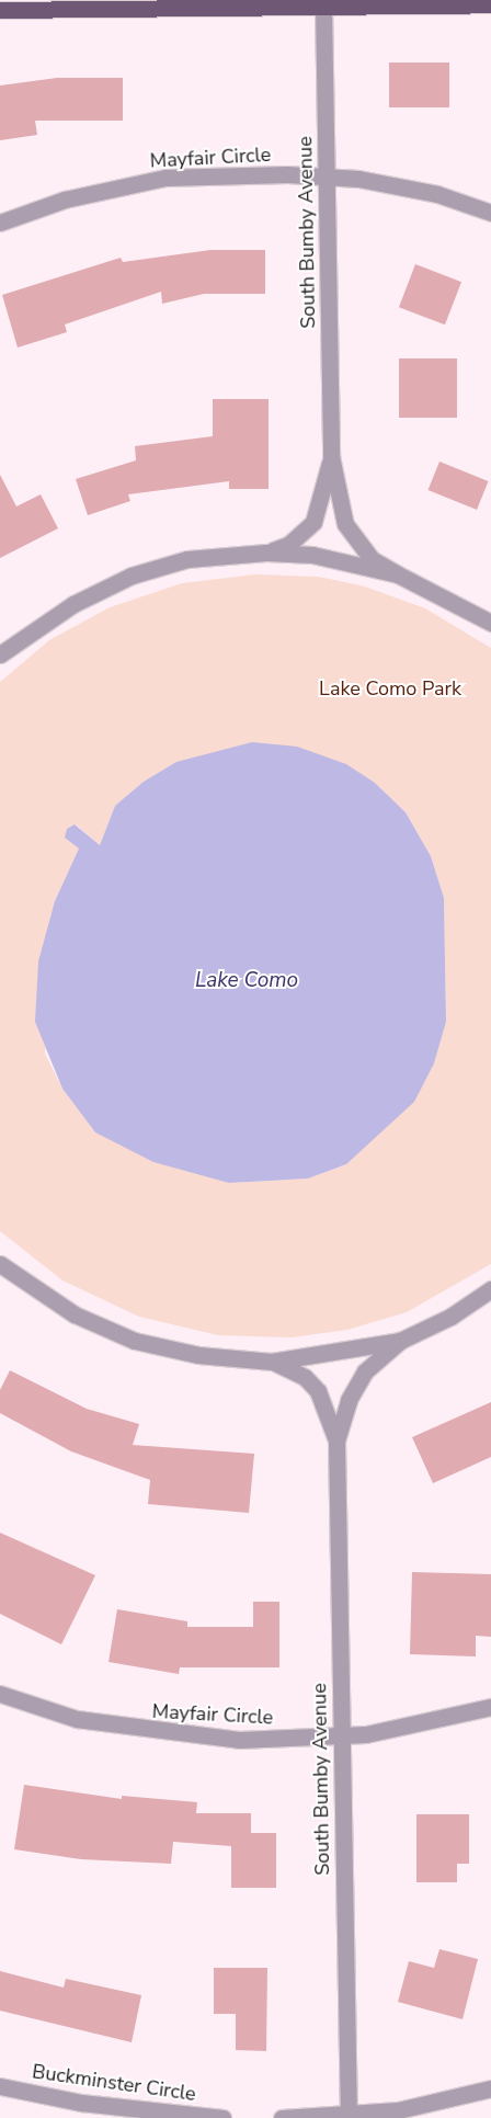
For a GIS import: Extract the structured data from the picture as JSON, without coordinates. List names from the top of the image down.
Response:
{
  "streets": {
    "street": ["Mayfair Circle", "South Bumby Avenue", "Buckminster Circle"]
  },
  "crossings": [
    ["Mayfair Circle", "South Bumby Avenue"]
  ],
  "water": ["Lake Como"],
  "parks": ["Lake Como Park"]
}
